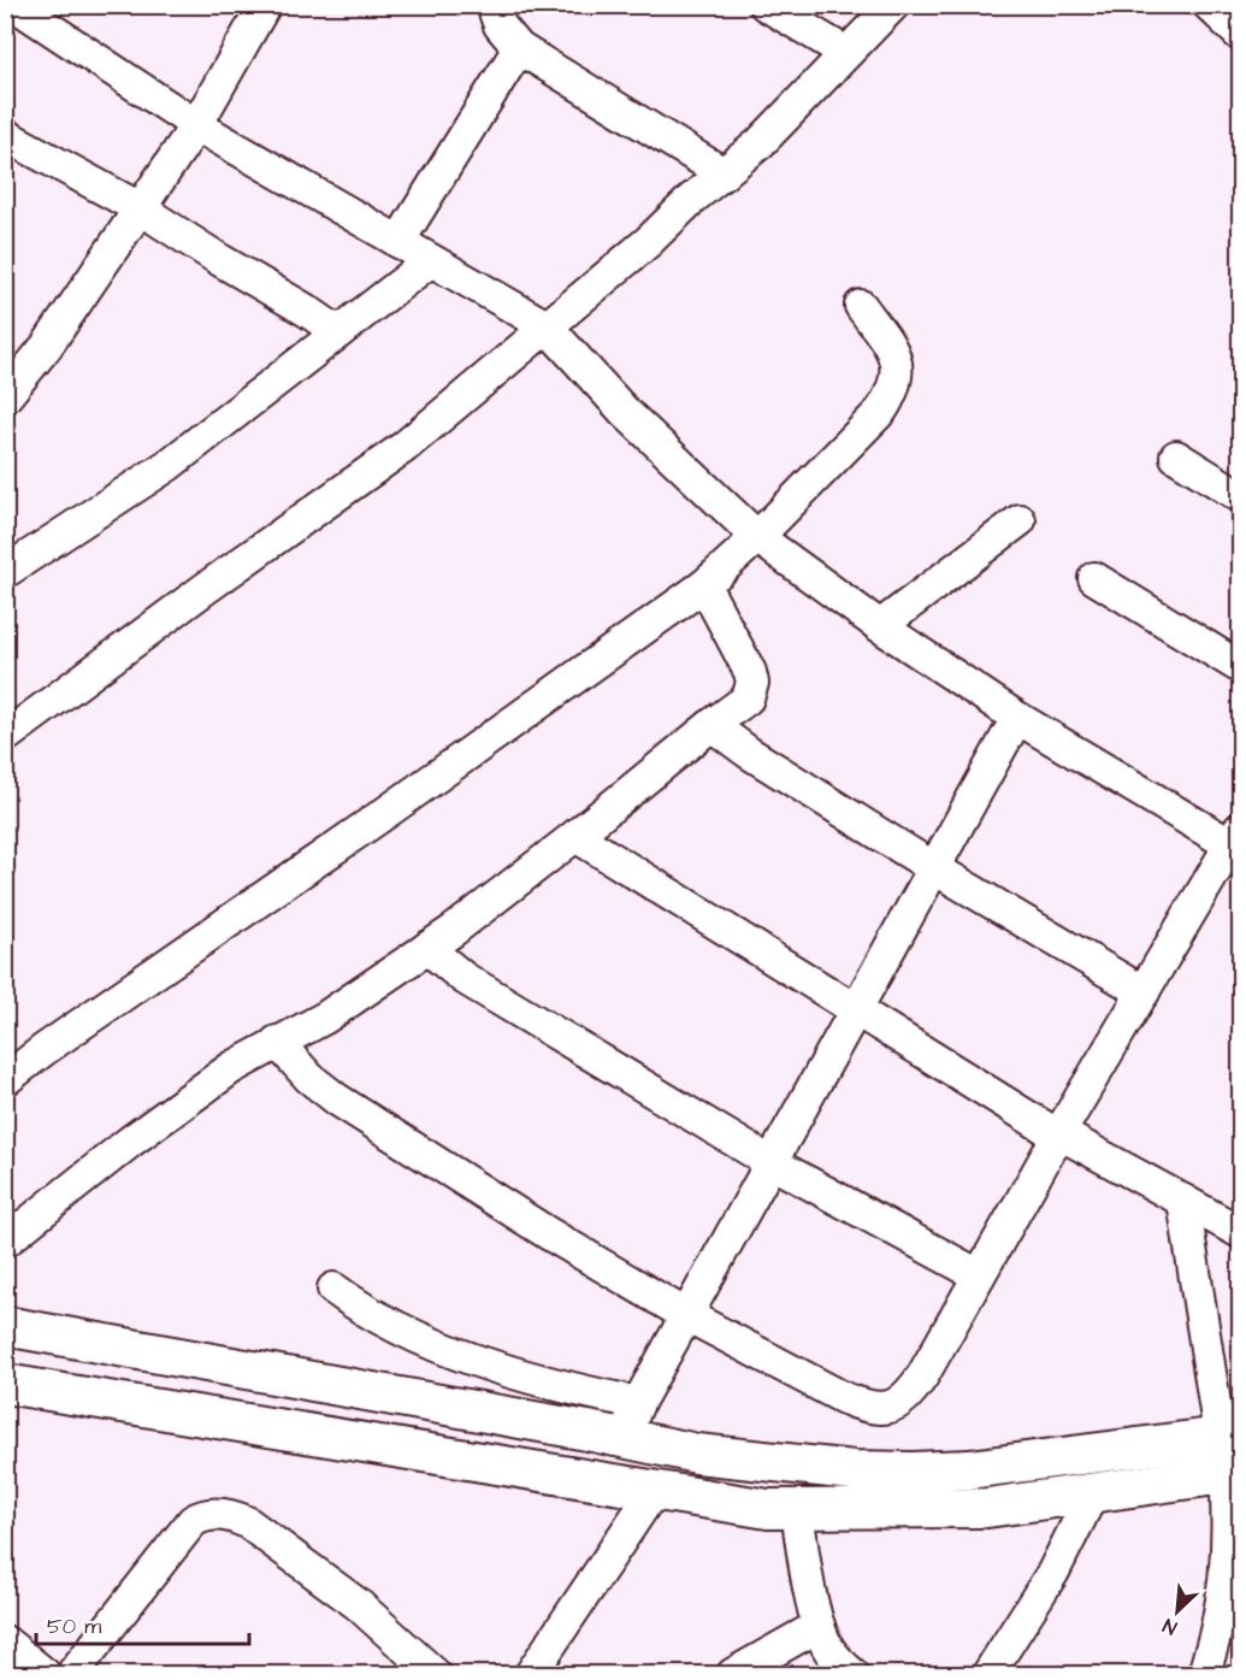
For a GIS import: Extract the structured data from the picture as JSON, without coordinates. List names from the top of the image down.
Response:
{
  "scale_bar": "50 m",
  "north": "bottom left"
}
